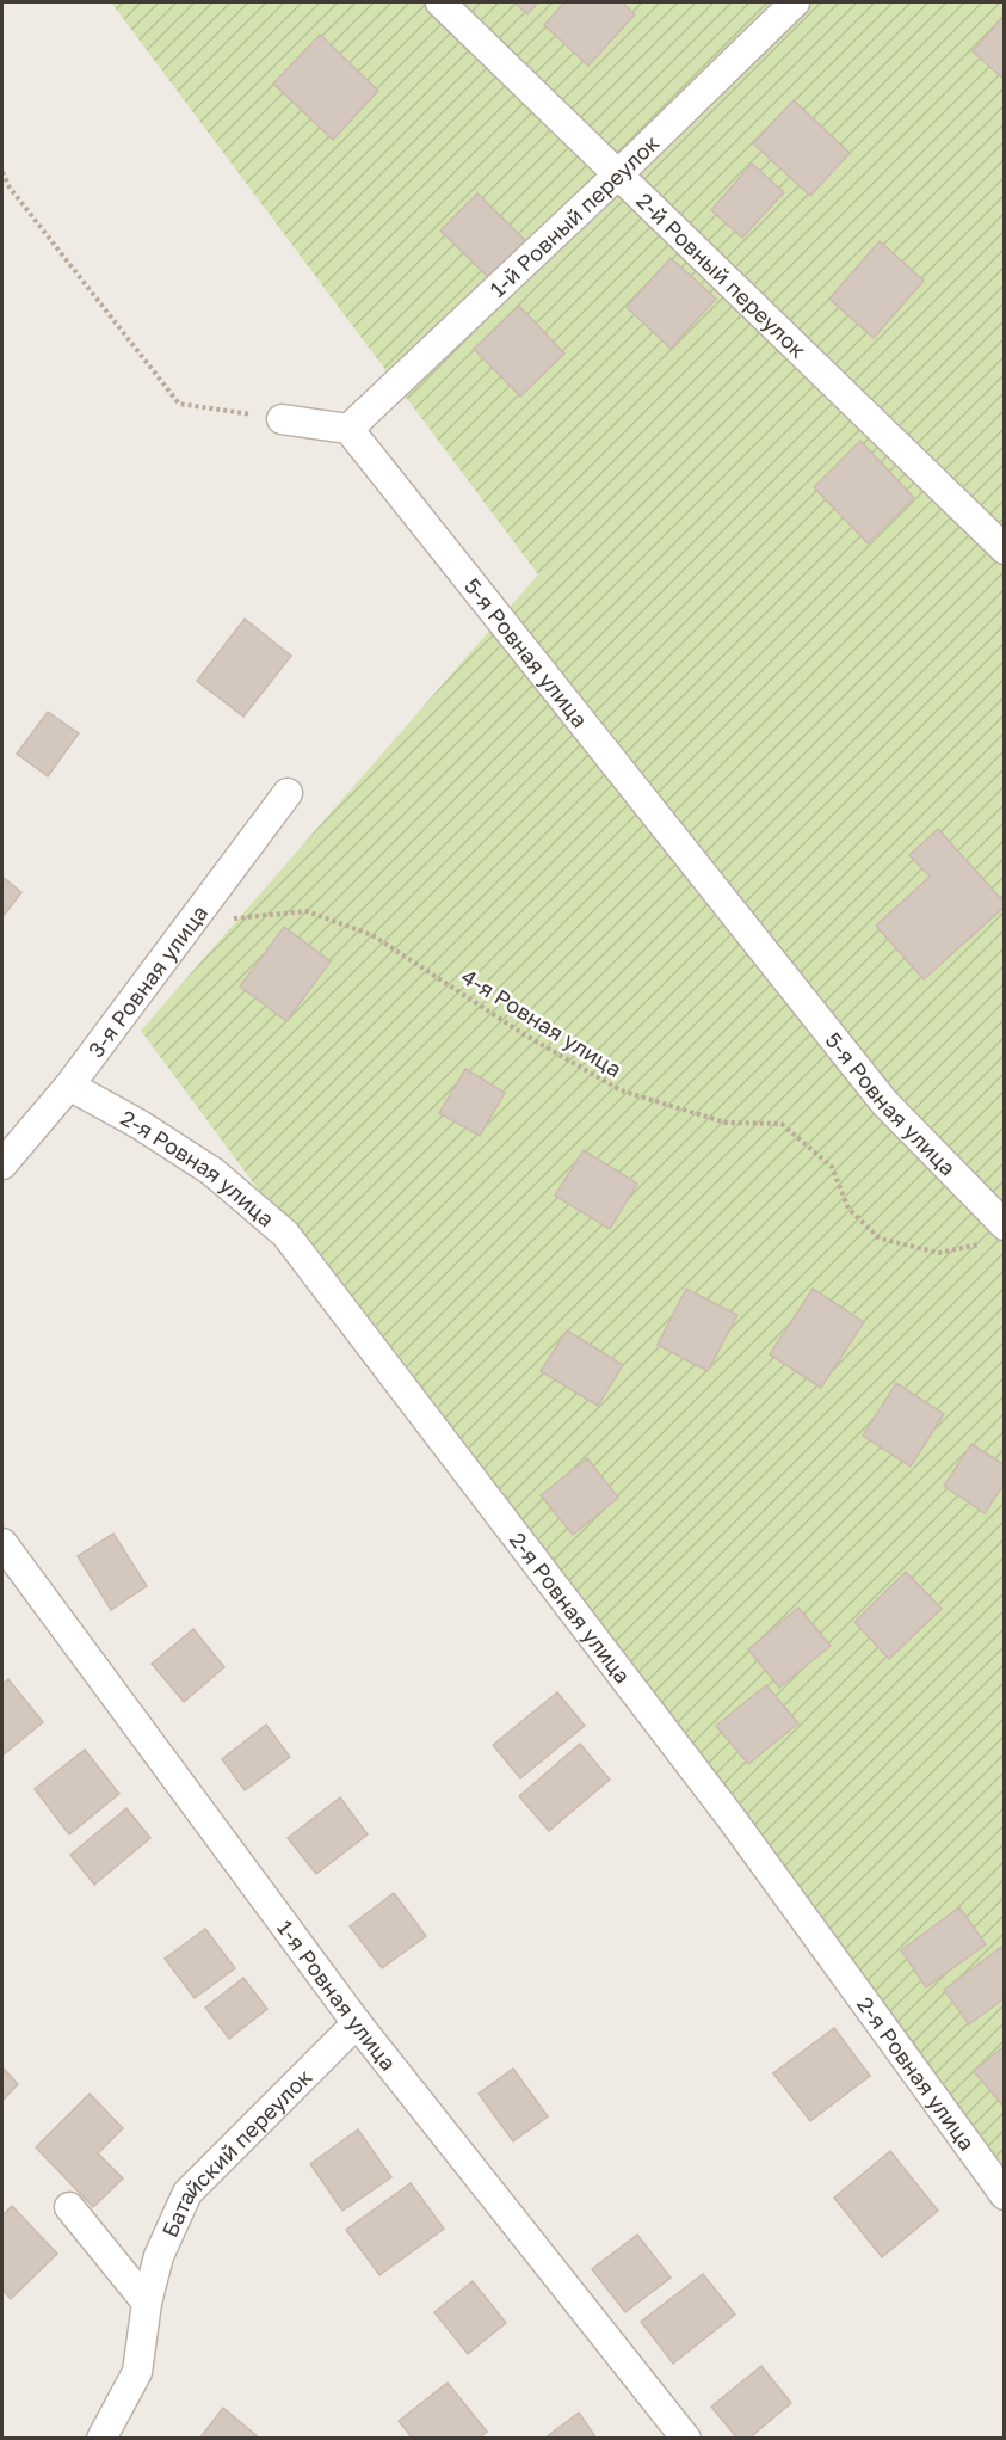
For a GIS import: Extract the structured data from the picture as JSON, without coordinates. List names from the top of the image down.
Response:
{
  "streets": {
    "street": [
      "1-й Ровный переулок",
      "2-й Ровный переулок",
      "5-я Ровная улица",
      "3-я Ровная улица",
      "2-я Ровная улица",
      "1-я Ровная улица",
      "Батайский переулок"
    ],
    "path": ["4-я Ровная улица"]
  },
  "crossings": [
    ["1-й Ровный переулок", "2-й Ровный переулок"],
    ["1-й Ровный переулок", "5-я Ровная улица"],
    ["5-я Ровная улица", "4-я Ровная улица"],
    ["3-я Ровная улица", "4-я Ровная улица"],
    ["3-я Ровная улица", "2-я Ровная улица"],
    ["1-я Ровная улица", "Батайский переулок"]
  ]
}
